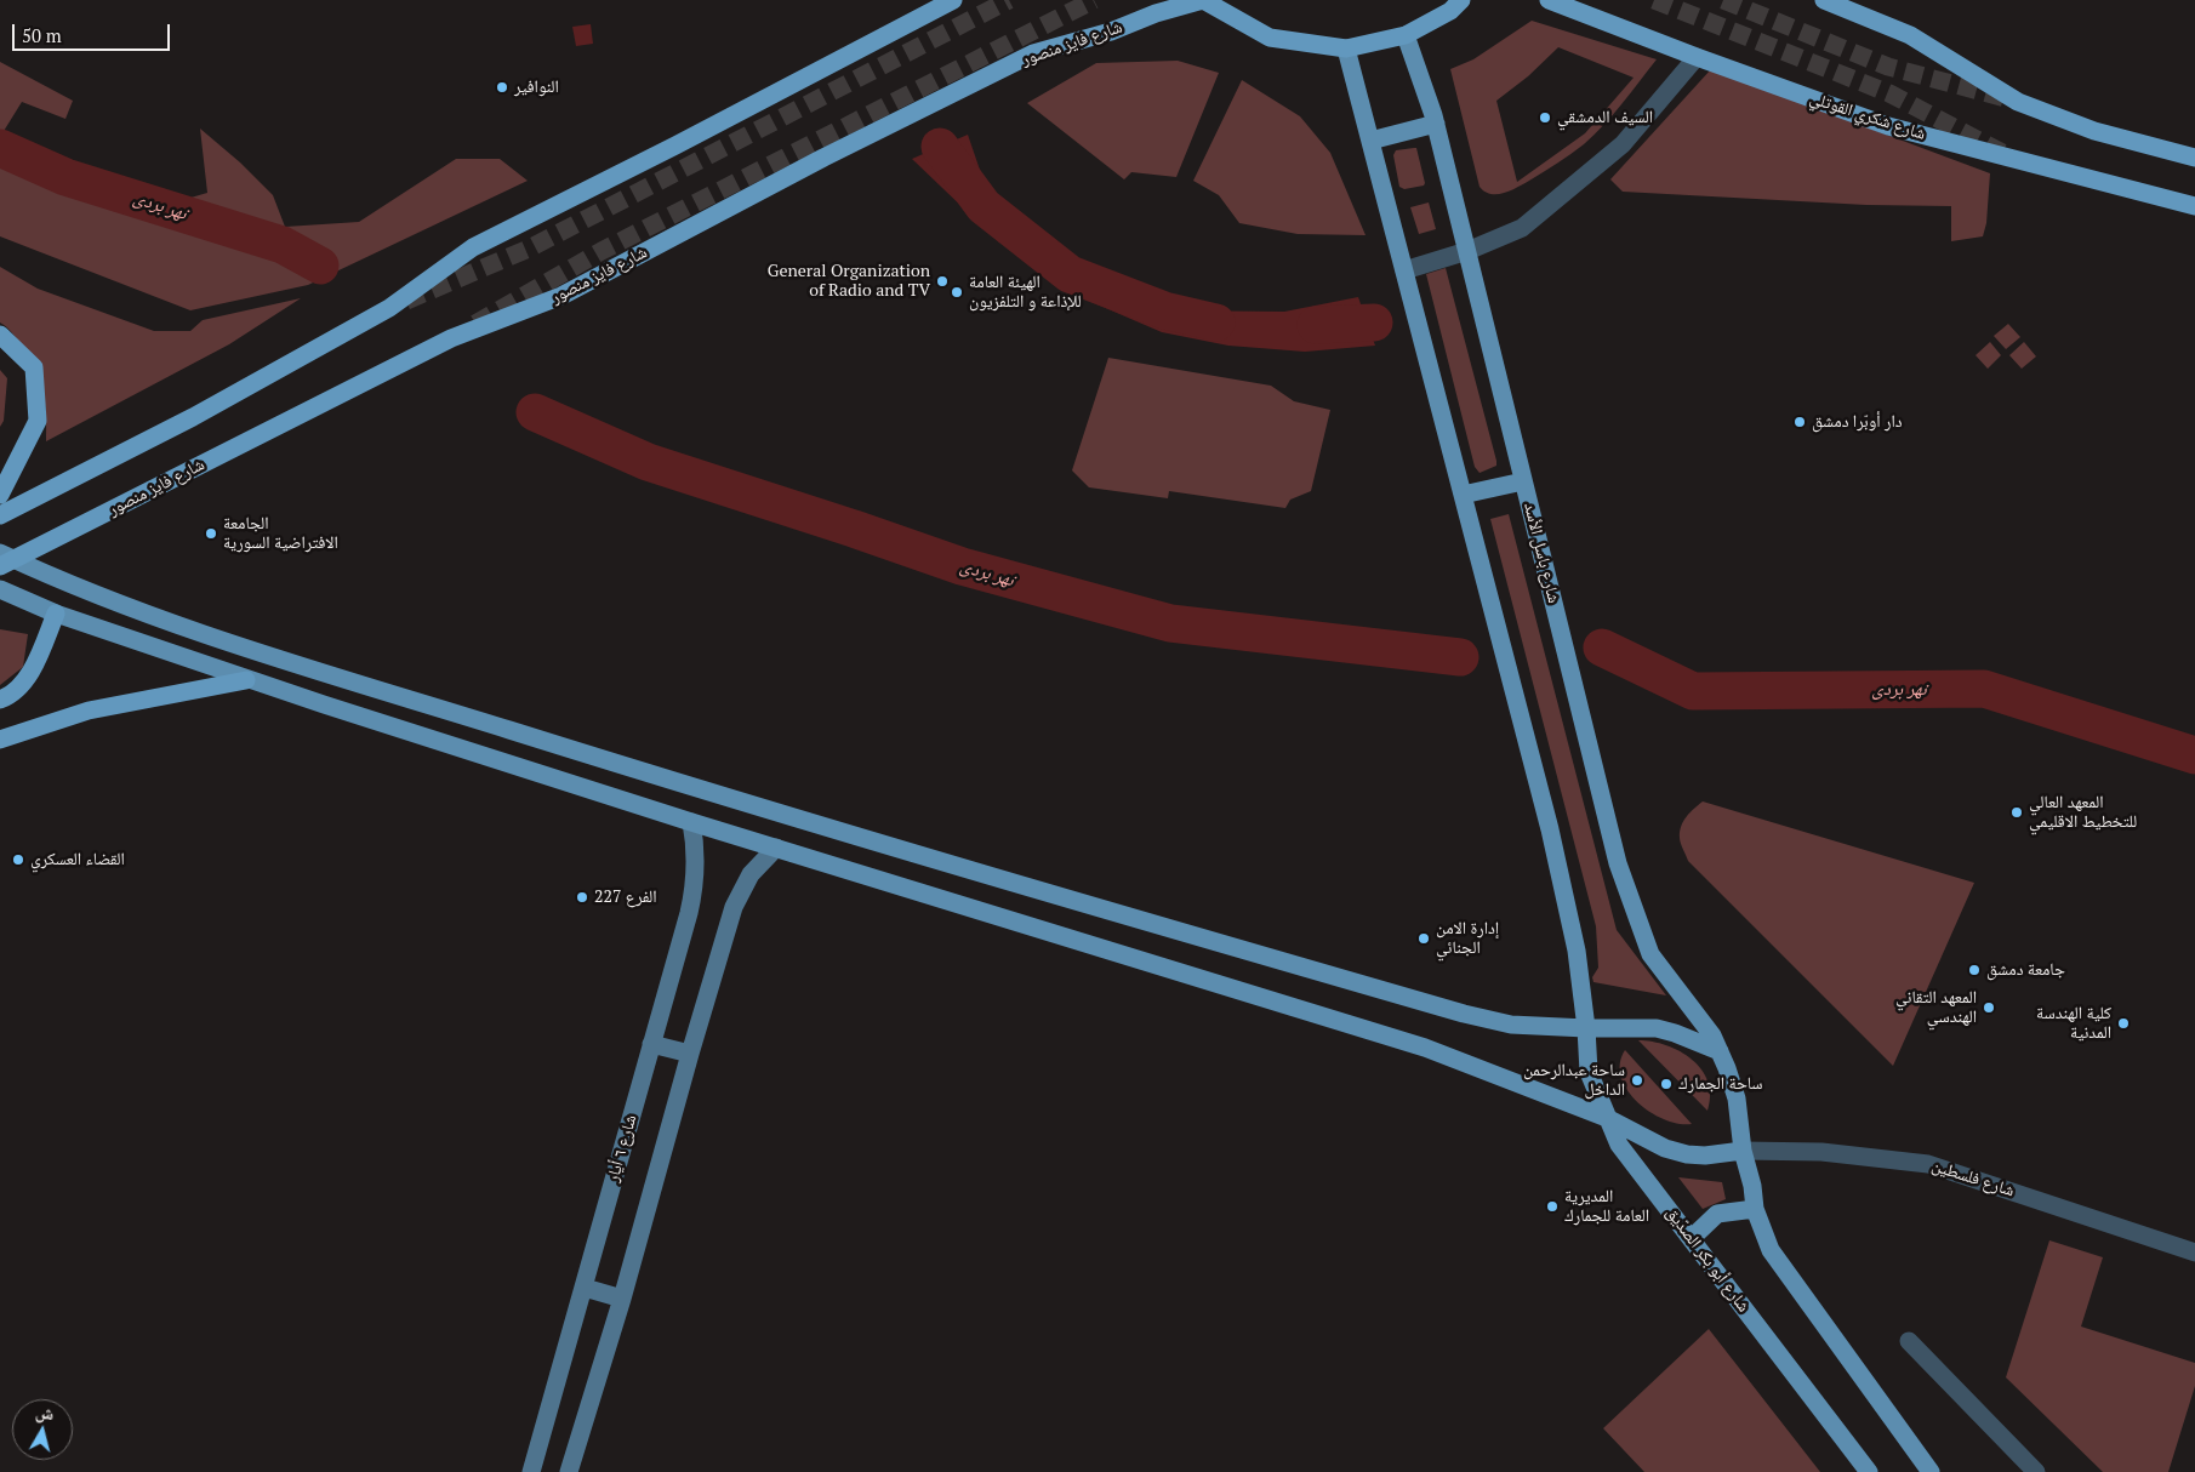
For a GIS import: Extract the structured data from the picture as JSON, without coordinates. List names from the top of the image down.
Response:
{
  "streets": {
    "highway": ["شارع فايز منصور", "شارع شكري القوتلي"],
    "main road": ["شارع باسل الأسد", "شارع ٦ أيار", "شارع أبو بكر الصدّيق"],
    "street": ["شارع فلسطين"]
  },
  "crossings": [
    ["شارع باسل الأسد", "شارع فلسطين"]
  ],
  "water": ["نهر بردى"],
  "places": [
    "النوافير",
    "السيف الدمشقي",
    "General Organization of Radio and TV",
    "الهيئة العامة للإذاعة و التلفزيون",
    "دار أوبّرا دمشق",
    "الجامعة الافتراضية السورية",
    "المعهد العالي للتخطيط الاقليمي",
    "القضاء العسكري",
    "الفرع 227",
    "إدارة الامن الجنائي",
    "جامعة دمشق",
    "المعهد التقاني الهندسي",
    "كلية الهندسة المدنية",
    "ساحة عبدالرحمن الداخل",
    "ساحة الجمارك",
    "المديرية العامة للجمارك"
  ],
  "scale_bar": "50 m",
  "north": "top"
}
